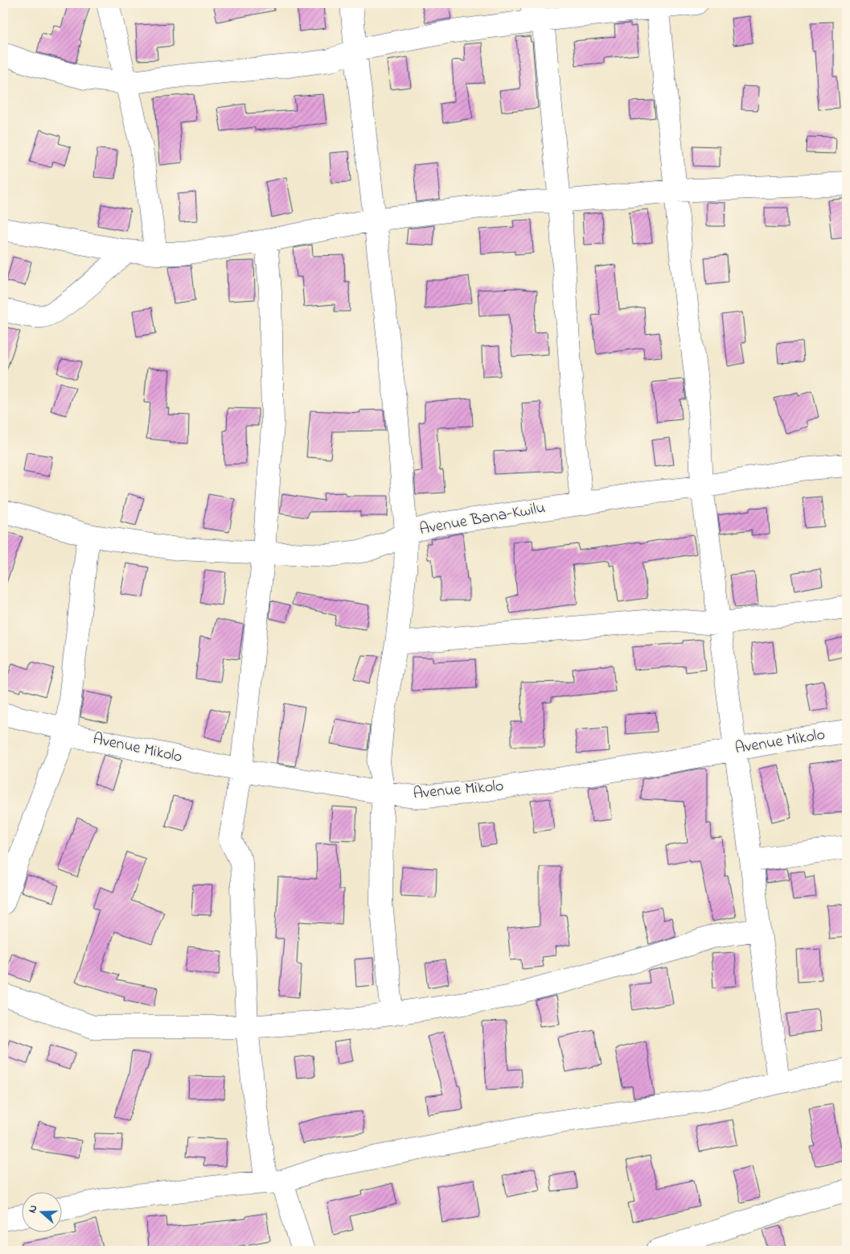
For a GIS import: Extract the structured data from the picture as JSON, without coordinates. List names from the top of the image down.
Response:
{
  "streets": {
    "street": ["Avenue Bana-Kwilu", "Avenue Mikolo"]
  },
  "north": "left"
}
